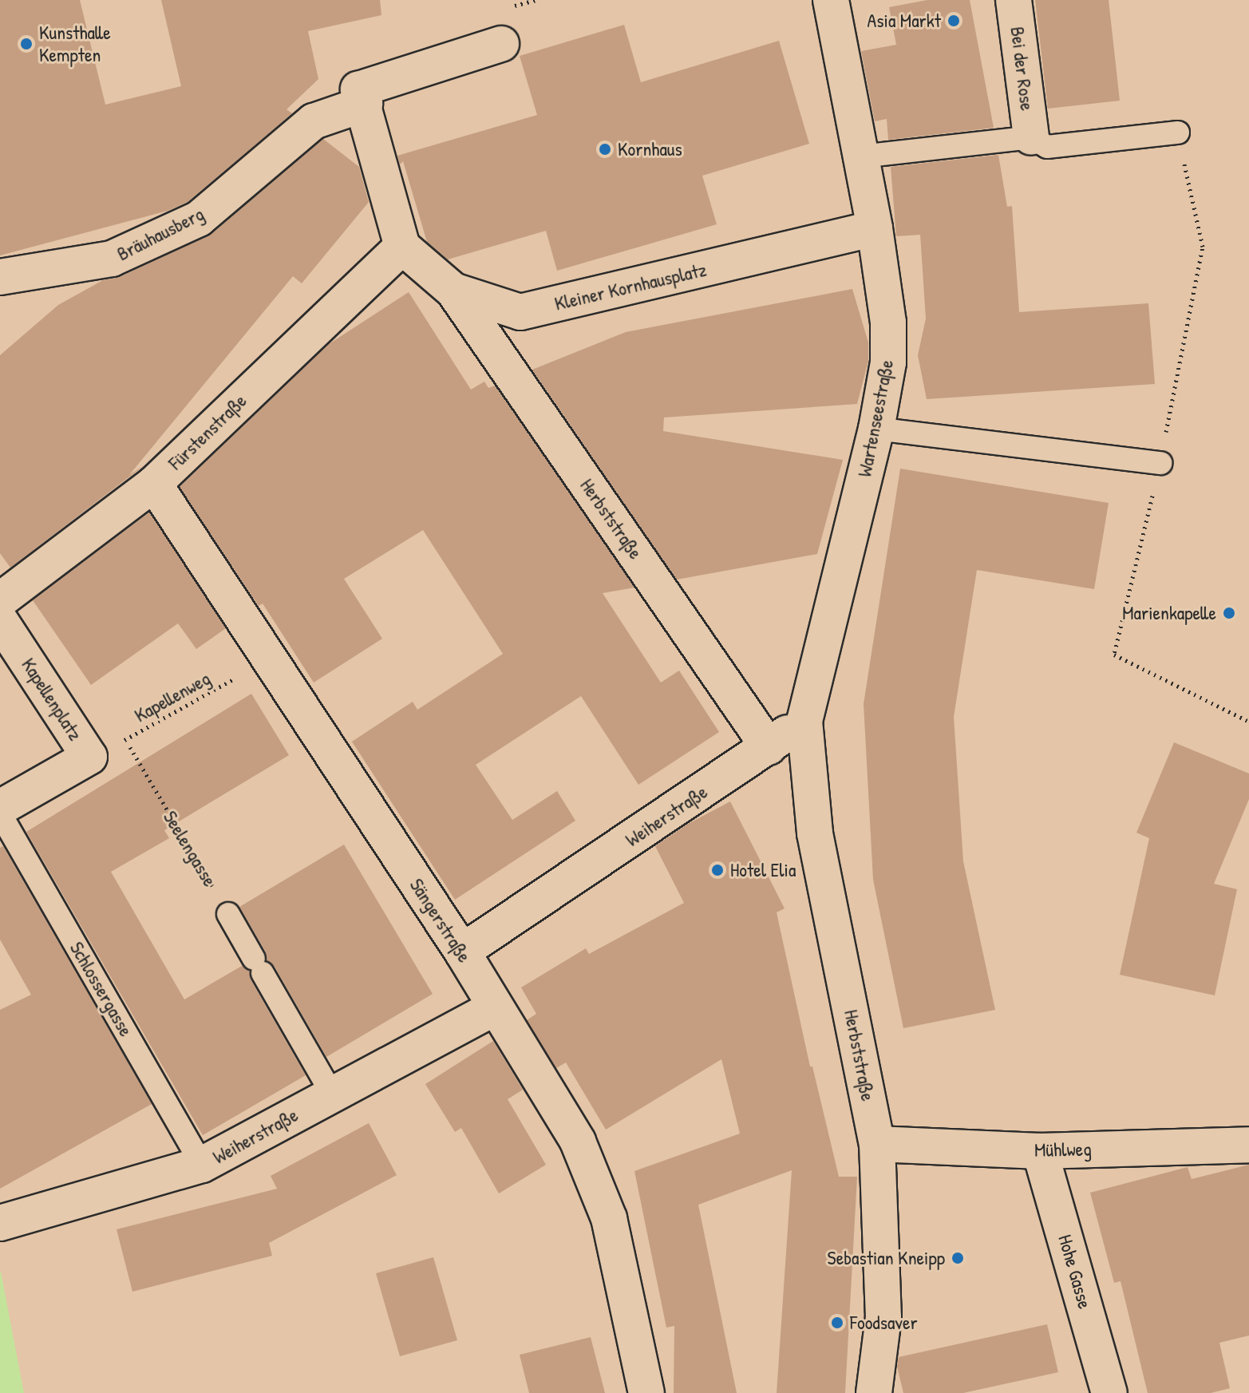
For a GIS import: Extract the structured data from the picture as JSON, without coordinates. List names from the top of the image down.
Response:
{
  "streets": {
    "street": [
      "Bei der Rose",
      "Bräuhausberg",
      "Kleiner Kornhausplatz",
      "Wartenseestraße",
      "Fürstenstraße",
      "Herbststraße",
      "Kapellenplatz",
      "Weiherstraße",
      "Sängerstraße",
      "Mühlweg",
      "Hohe Gasse"
    ],
    "lane": ["Schlossergasse"],
    "path": ["Kapellenweg", "Seelengasse"]
  },
  "crossings": [
    ["Kleiner Kornhausplatz", "Wartenseestraße"],
    ["Kleiner Kornhausplatz", "Fürstenstraße"],
    ["Kleiner Kornhausplatz", "Herbststraße"],
    ["Wartenseestraße", "Herbststraße"],
    ["Wartenseestraße", "Weiherstraße"],
    ["Fürstenstraße", "Sängerstraße"],
    ["Herbststraße", "Weiherstraße"],
    ["Herbststraße", "Mühlweg"],
    ["Kapellenweg", "Kapellenplatz"],
    ["Kapellenweg", "Seelengasse"],
    ["Kapellenweg", "Sängerstraße"],
    ["Weiherstraße", "Sängerstraße"],
    ["Weiherstraße", "Schlossergasse"],
    ["Mühlweg", "Hohe Gasse"]
  ],
  "places": [
    "Asia Markt",
    "Kunsthalle Kempten",
    "Kornhaus",
    "Marienkapelle",
    "Hotel Elia",
    "Sebastian Kneipp",
    "Foodsaver"
  ]
}
